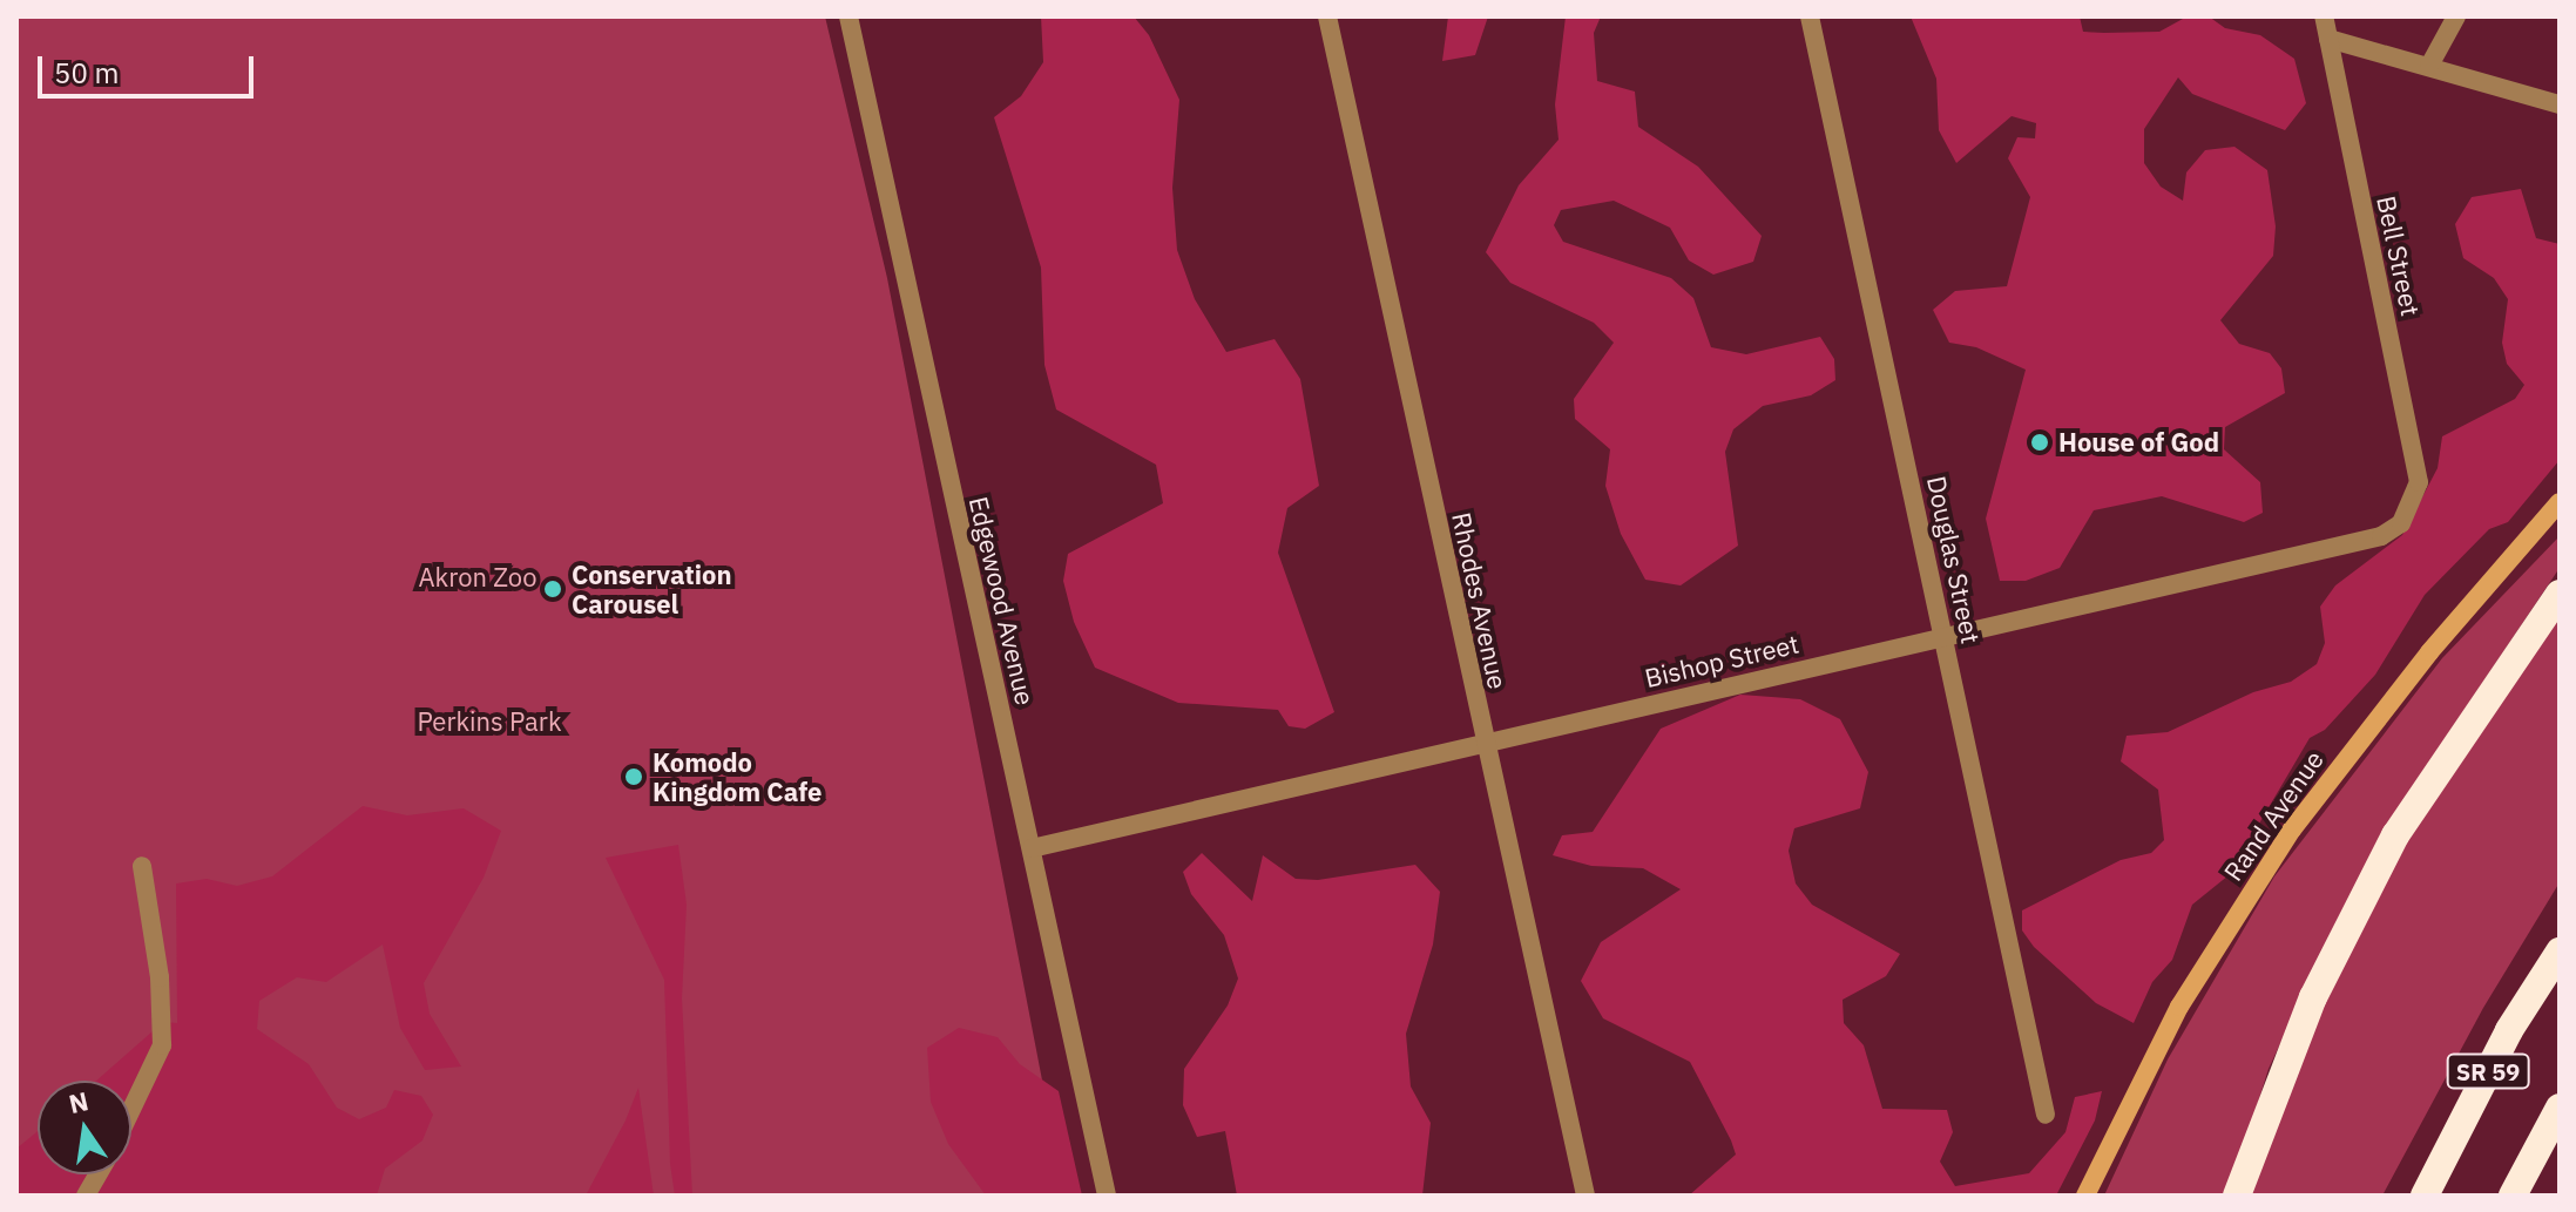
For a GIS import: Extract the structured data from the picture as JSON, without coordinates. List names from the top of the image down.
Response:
{
  "streets": {
    "highway": ["SR 59"],
    "main road": ["Rand Avenue"],
    "street": [
      "Bell Street",
      "Douglas Street",
      "Edgewood Avenue",
      "Rhodes Avenue",
      "Bishop Street"
    ]
  },
  "crossings": [
    ["Bell Street", "Bishop Street"],
    ["Douglas Street", "Bishop Street"],
    ["Edgewood Avenue", "Bishop Street"],
    ["Rhodes Avenue", "Bishop Street"]
  ],
  "parks": ["Akron Zoo", "Perkins Park"],
  "places": ["House of God", "Conservation Carousel", "Komodo Kingdom Cafe"],
  "scale_bar": "50 m",
  "north": "top"
}
